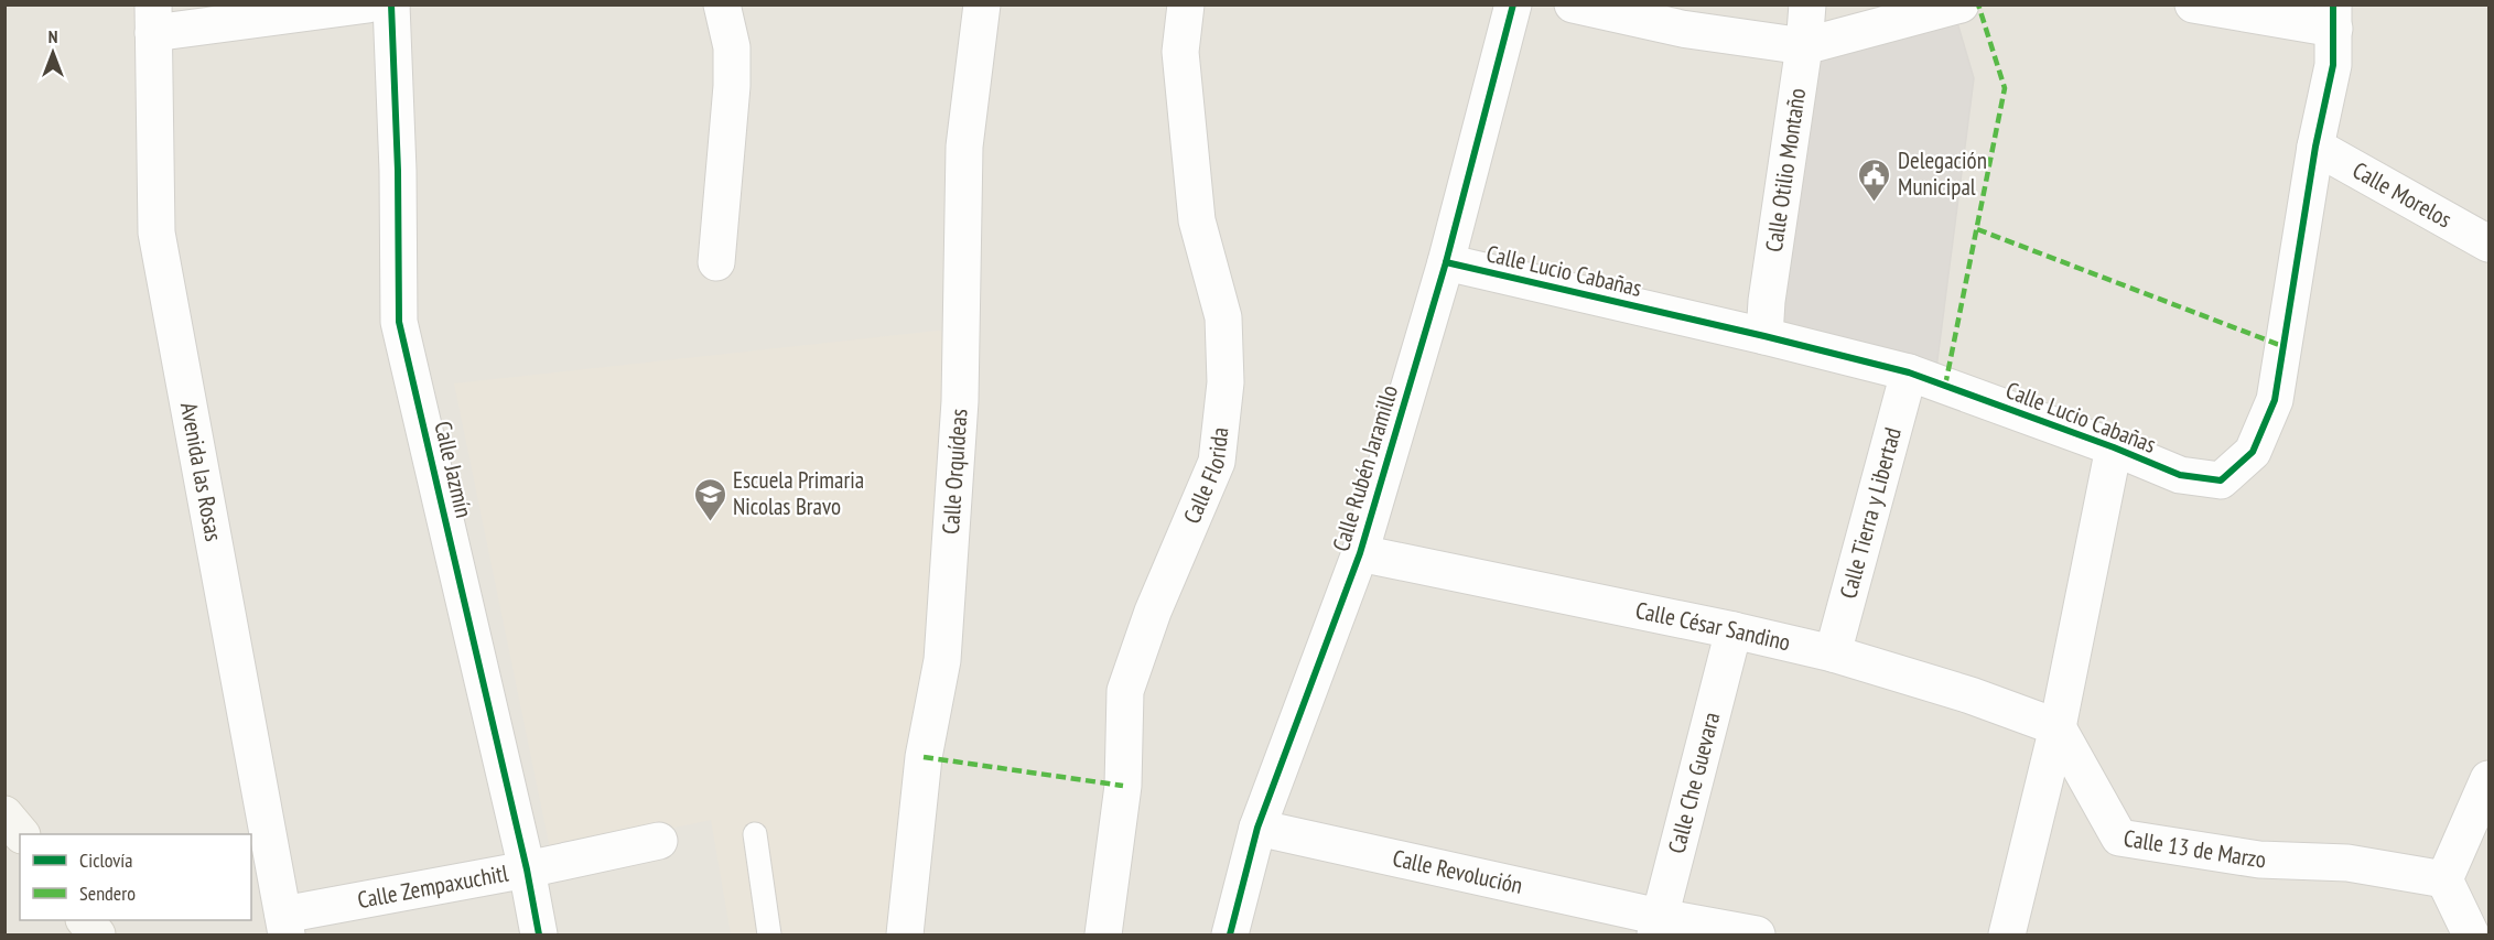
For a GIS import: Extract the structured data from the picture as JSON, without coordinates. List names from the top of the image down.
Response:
{
  "streets": {
    "street": [
      "Calle Otilio Montaño",
      "Calle Morelos",
      "Calle Lucio Cabañas",
      "Calle Rubén Jaramillo",
      "Calle Jazmín",
      "Calle Orquídeas",
      "Avenida las Rosas",
      "Calle Florida",
      "Calle Tierra y Libertad",
      "Calle César Sandino",
      "Calle Che Guevara",
      "Calle 13 de Marzo",
      "Calle Revolución",
      "Calle Zempaxuchitl"
    ]
  },
  "crossings": [
    ["Calle Otilio Montaño", "Calle Lucio Cabañas"],
    ["Calle Morelos", "Calle Lucio Cabañas"],
    ["Calle Lucio Cabañas", "Calle Rubén Jaramillo"],
    ["Calle Lucio Cabañas", "Calle Tierra y Libertad"],
    ["Calle Rubén Jaramillo", "Calle César Sandino"],
    ["Calle Rubén Jaramillo", "Calle Revolución"],
    ["Calle Jazmín", "Calle Zempaxuchitl"],
    ["Avenida las Rosas", "Calle Zempaxuchitl"],
    ["Calle Tierra y Libertad", "Calle César Sandino"],
    ["Calle César Sandino", "Calle Che Guevara"],
    ["Calle César Sandino", "Calle 13 de Marzo"],
    ["Calle Che Guevara", "Calle Revolución"]
  ],
  "places": {
    "public building": ["Delegación Municipal"],
    "school or university": ["Escuela Primaria Nicolas Bravo"]
  },
  "legend": ["Ciclovía", "Sendero"],
  "north": "top"
}
